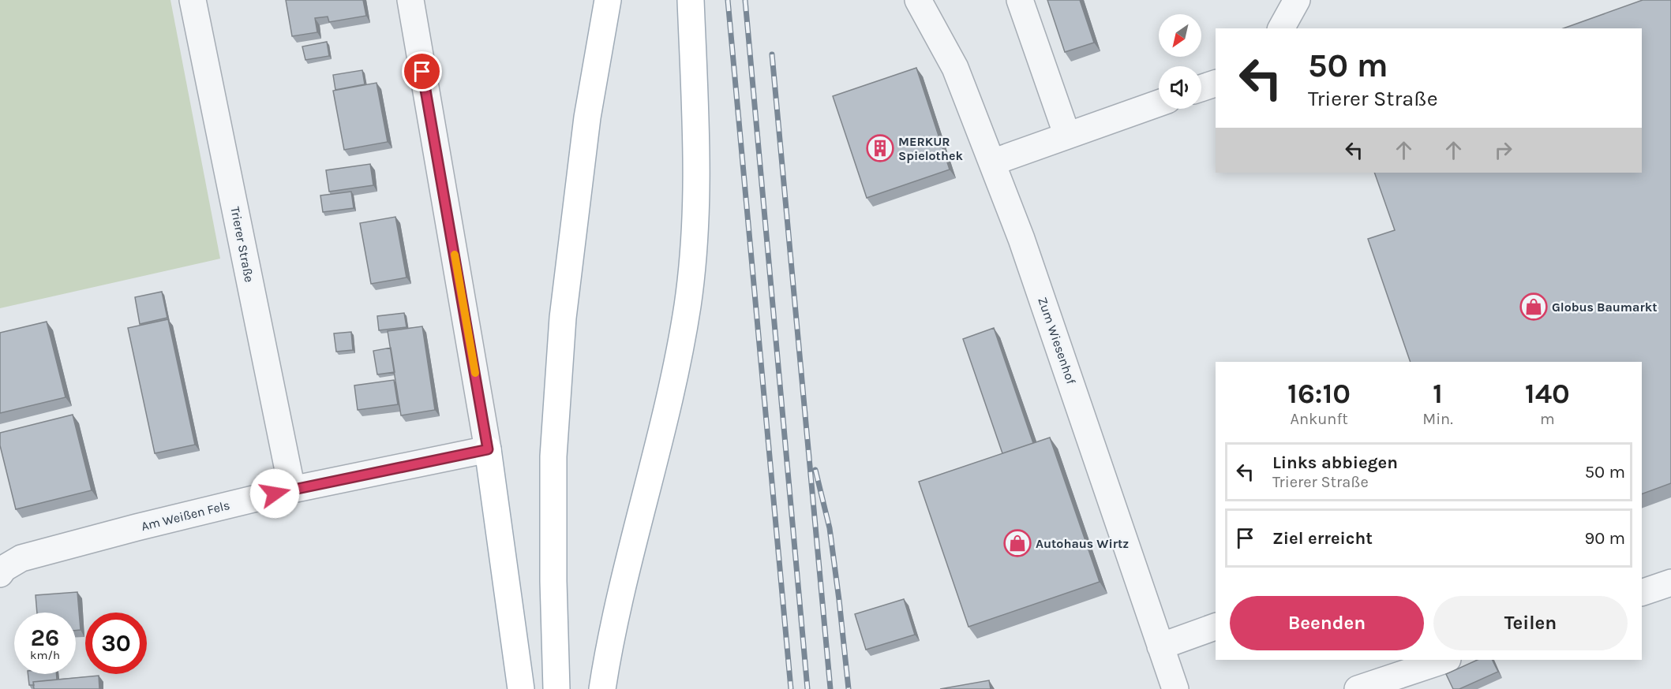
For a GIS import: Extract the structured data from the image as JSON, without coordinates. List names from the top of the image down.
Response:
{
  "streets": {
    "street": ["Trierer Straße", "Zum Wiesenhof", "Am Weißen Fels"]
  },
  "crossings": [
    ["Trierer Straße", "Am Weißen Fels"]
  ],
  "places": {
    "building": ["MERKUR Spielothek"],
    "shop": ["Globus Baumarkt", "Autohaus Wirtz"]
  },
  "north": "bottom left",
  "page": {
    "turn": ["50 m", "Trierer Straße"],
    "eta": [
      "16:10",
      "Ankunft",
      "1",
      "Min.",
      "140",
      "m"
    ],
    "list": [
      {
        "name": "Links abbiegen",
        "note": "Trierer Straße",
        "value": "50 m"
      },
      {
        "name": "Ziel erreicht",
        "value": "90 m"
      }
    ],
    "buttons": ["Beenden", "Teilen"],
    "speed": "26 km/h",
    "limit": "30"
  }
}
